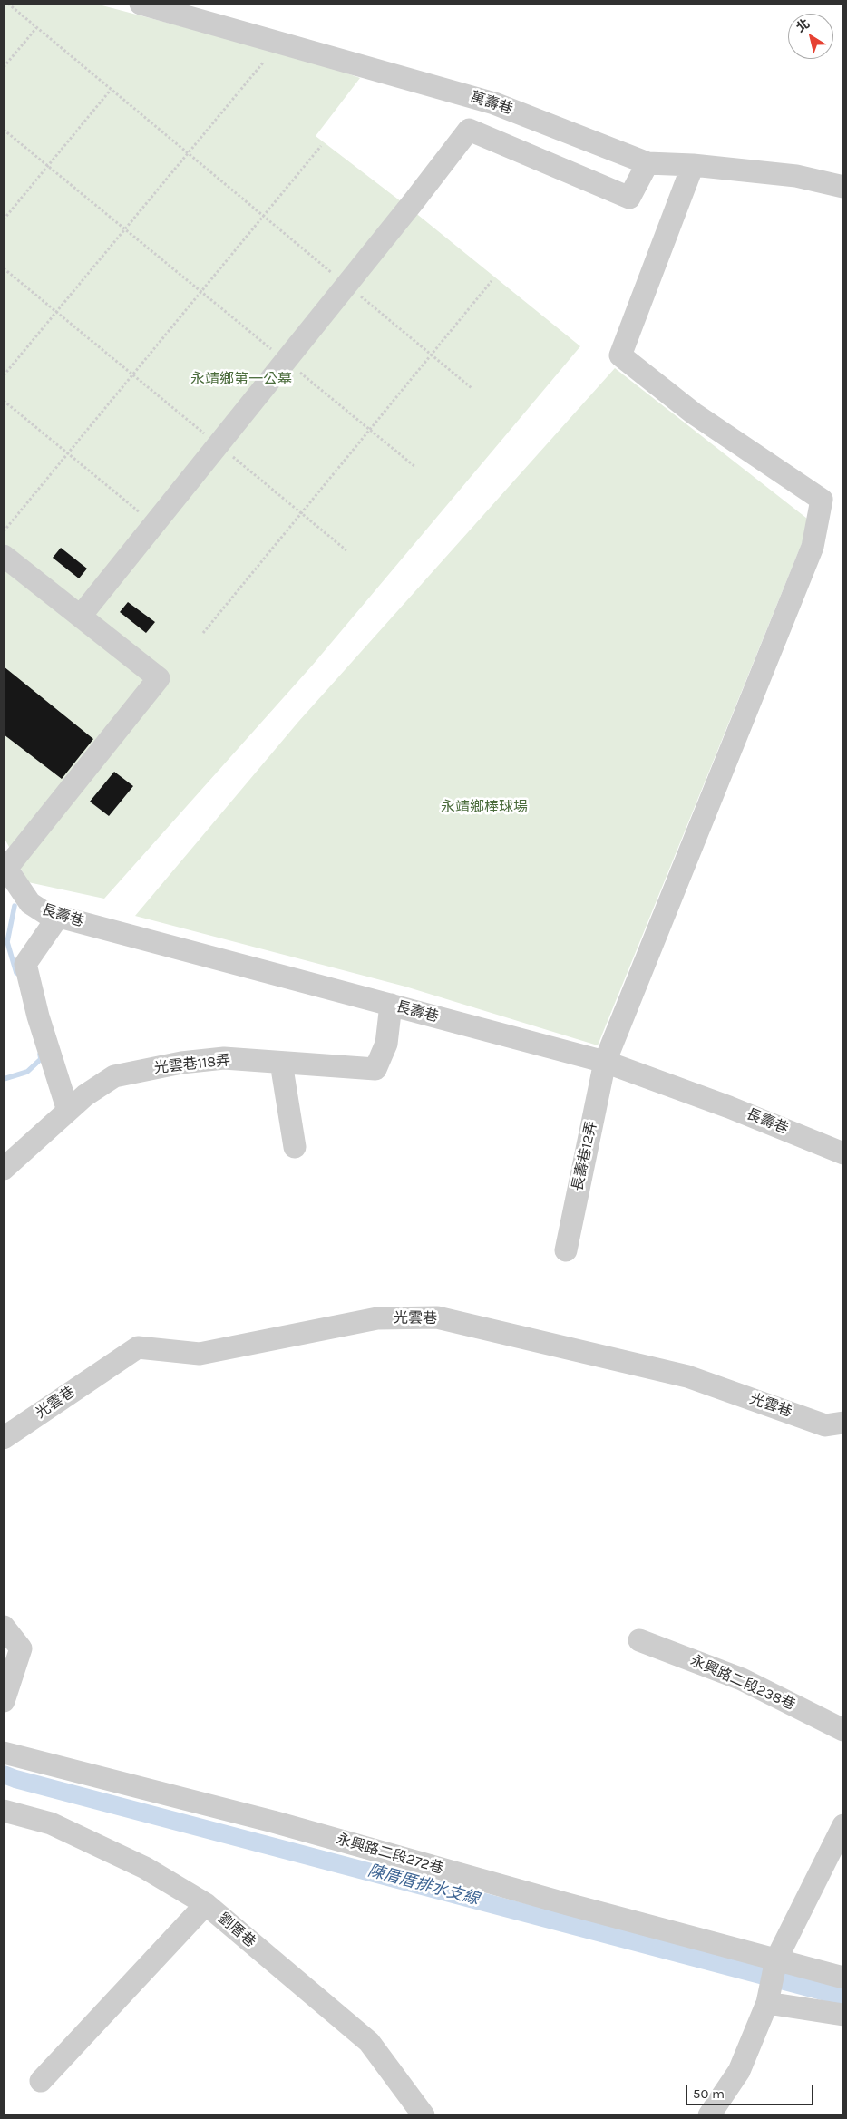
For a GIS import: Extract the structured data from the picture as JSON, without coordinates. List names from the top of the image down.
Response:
{
  "streets": {
    "street": [
      "萬壽巷",
      "長壽巷",
      "光雲巷118弄",
      "長壽巷12弄",
      "光雲巷",
      "永興路二段238巷",
      "永興路二段272巷",
      "劉厝巷"
    ]
  },
  "crossings": [
    ["萬壽巷", "長壽巷12弄"],
    ["長壽巷", "光雲巷118弄"],
    ["長壽巷", "長壽巷12弄"]
  ],
  "water": ["陳厝厝排水支線"],
  "parks": ["永靖鄉第一公墓", "永靖鄉棒球場"],
  "scale_bar": "50 m",
  "north": "top left"
}
